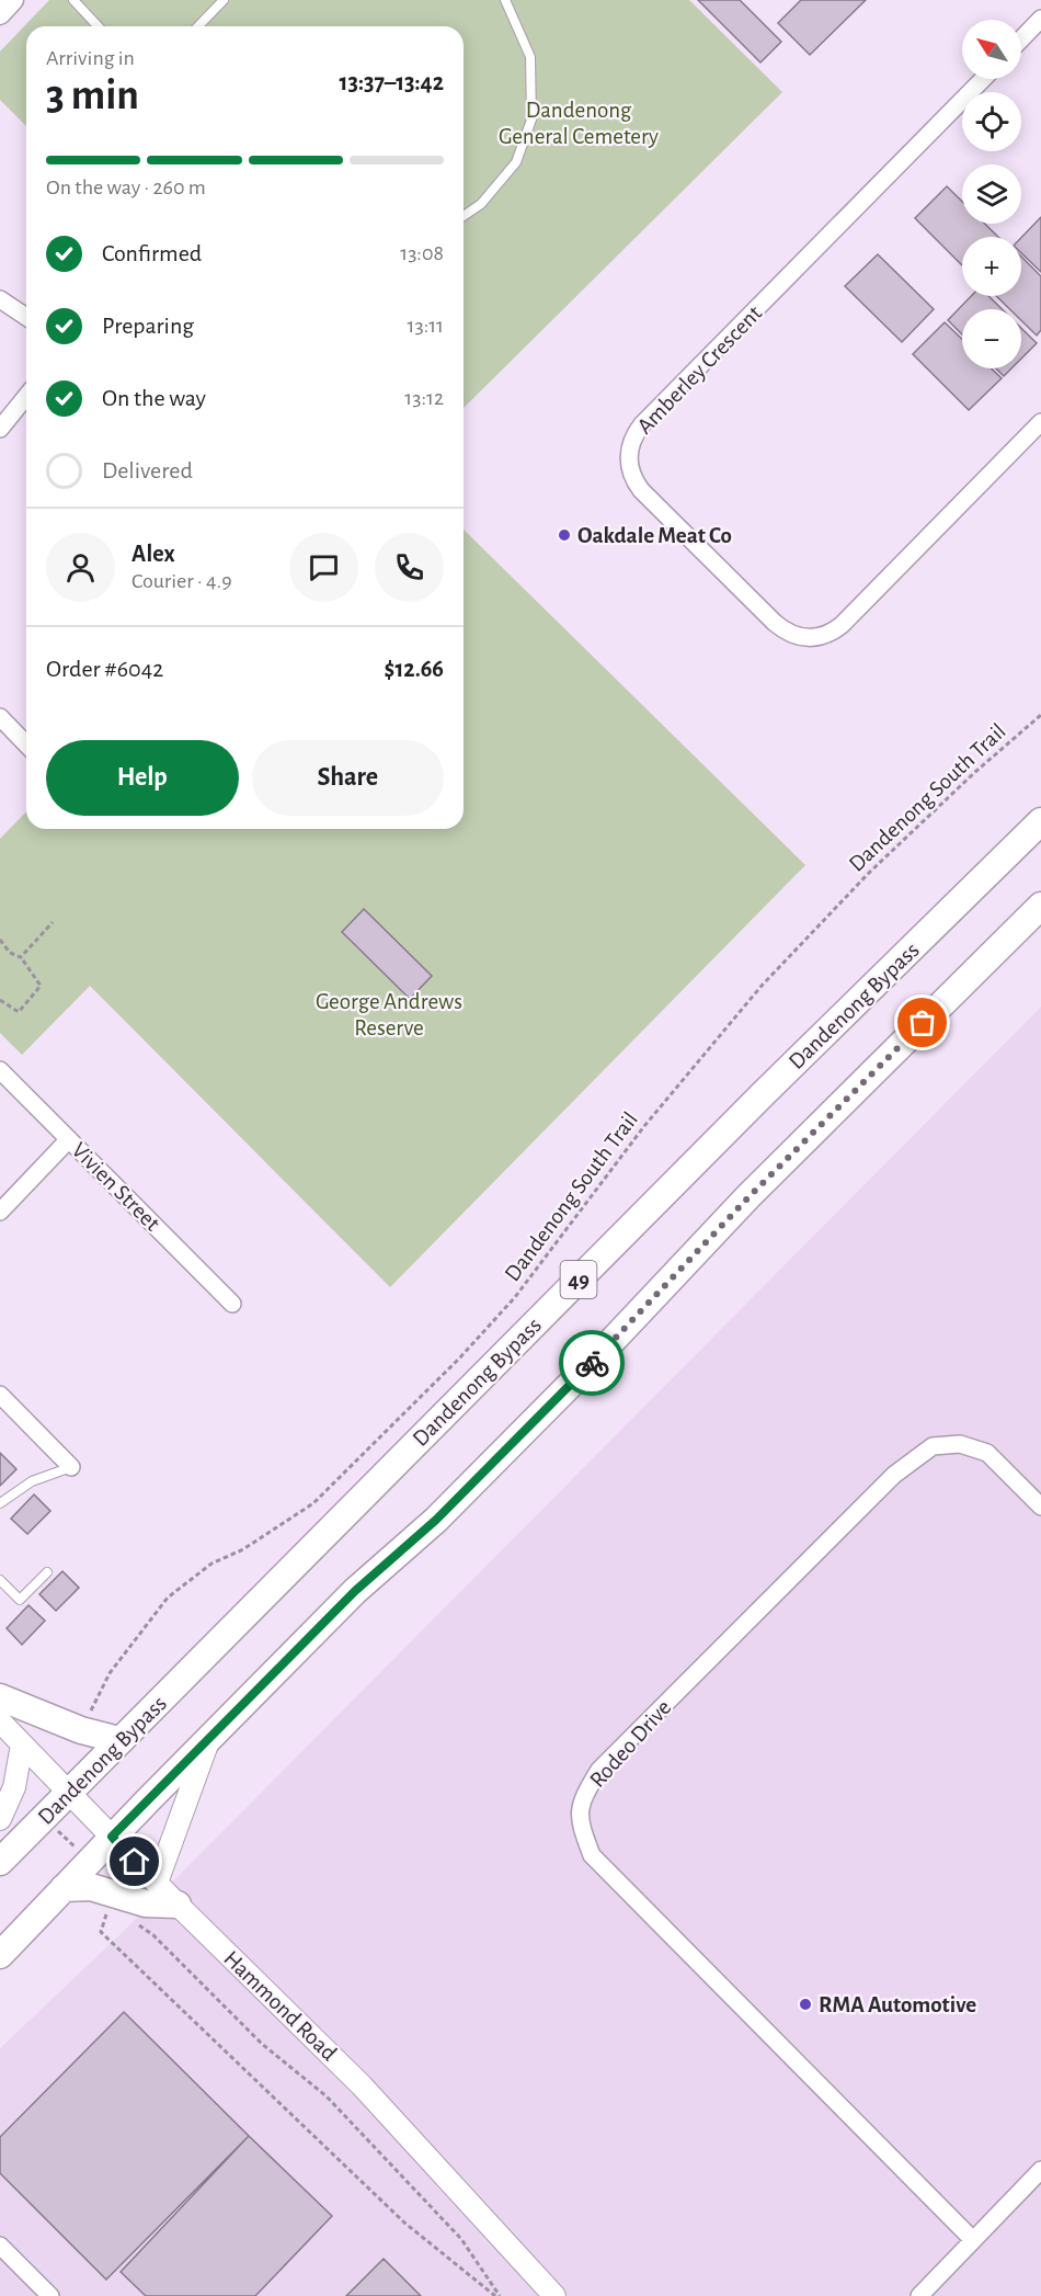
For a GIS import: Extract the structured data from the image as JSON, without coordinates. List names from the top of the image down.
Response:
{
  "streets": {
    "highway": ["Dandenong Bypass", "49"],
    "main road": ["Hammond Road"],
    "street": ["Amberley Crescent", "Vivien Street", "Rodeo Drive"],
    "path": ["Dandenong South Trail"]
  },
  "crossings": [
    ["Dandenong Bypass", "Hammond Road"]
  ],
  "parks": ["Dandenong General Cemetery", "George Andrews Reserve"],
  "places": ["Oakdale Meat Co", "RMA Automotive"],
  "north": "top left",
  "page": {
    "map_buttons": ["+", "−"],
    "heading": ["3 min", "Arriving in", "13:37–13:42"],
    "panel": [
      "Alex",
      "Courier · 4.9",
      "Order #6042",
      "$12.66"
    ],
    "bar": "On the way · 260 m",
    "list": [
      ["Confirmed", "13:08"],
      ["Preparing", "13:11"],
      ["On the way", "13:12"],
      "Delivered"
    ],
    "buttons": ["Help", "Share"]
  }
}
